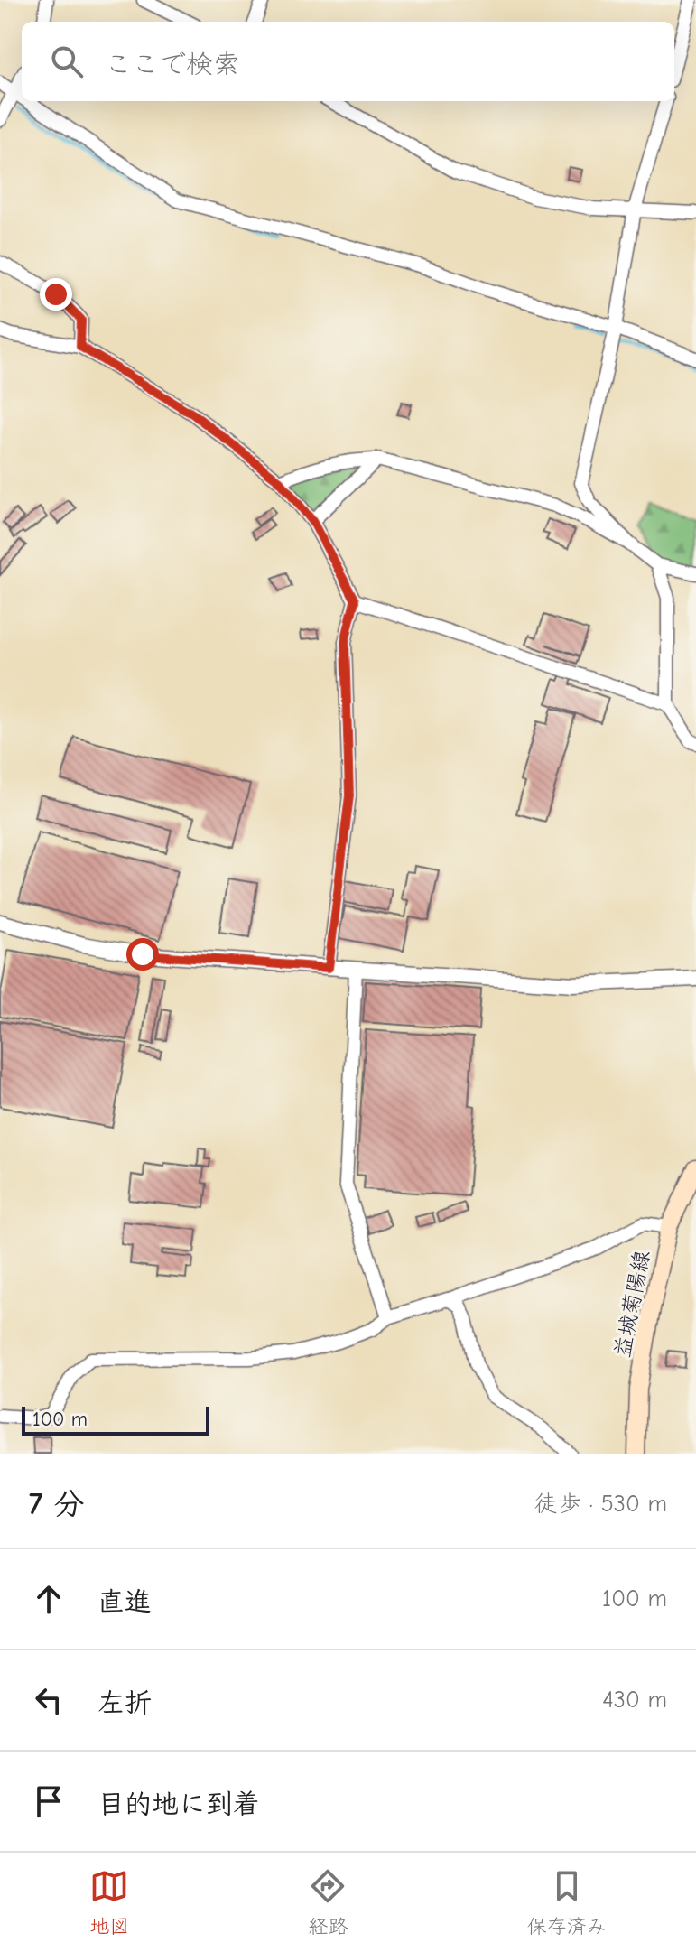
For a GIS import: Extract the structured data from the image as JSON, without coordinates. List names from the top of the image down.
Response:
{
  "streets": {
    "main road": ["益城菊陽線"]
  },
  "scale_bar": "100 m",
  "page": {
    "search": "ここで検索",
    "scale": "100 m",
    "heading": ["7 分", "徒歩 · 530 m"],
    "list": [
      ["直進", "100 m"],
      ["左折", "430 m"],
      "目的地に到着"
    ],
    "nav": ["地図", "経路", "保存済み"]
  }
}
